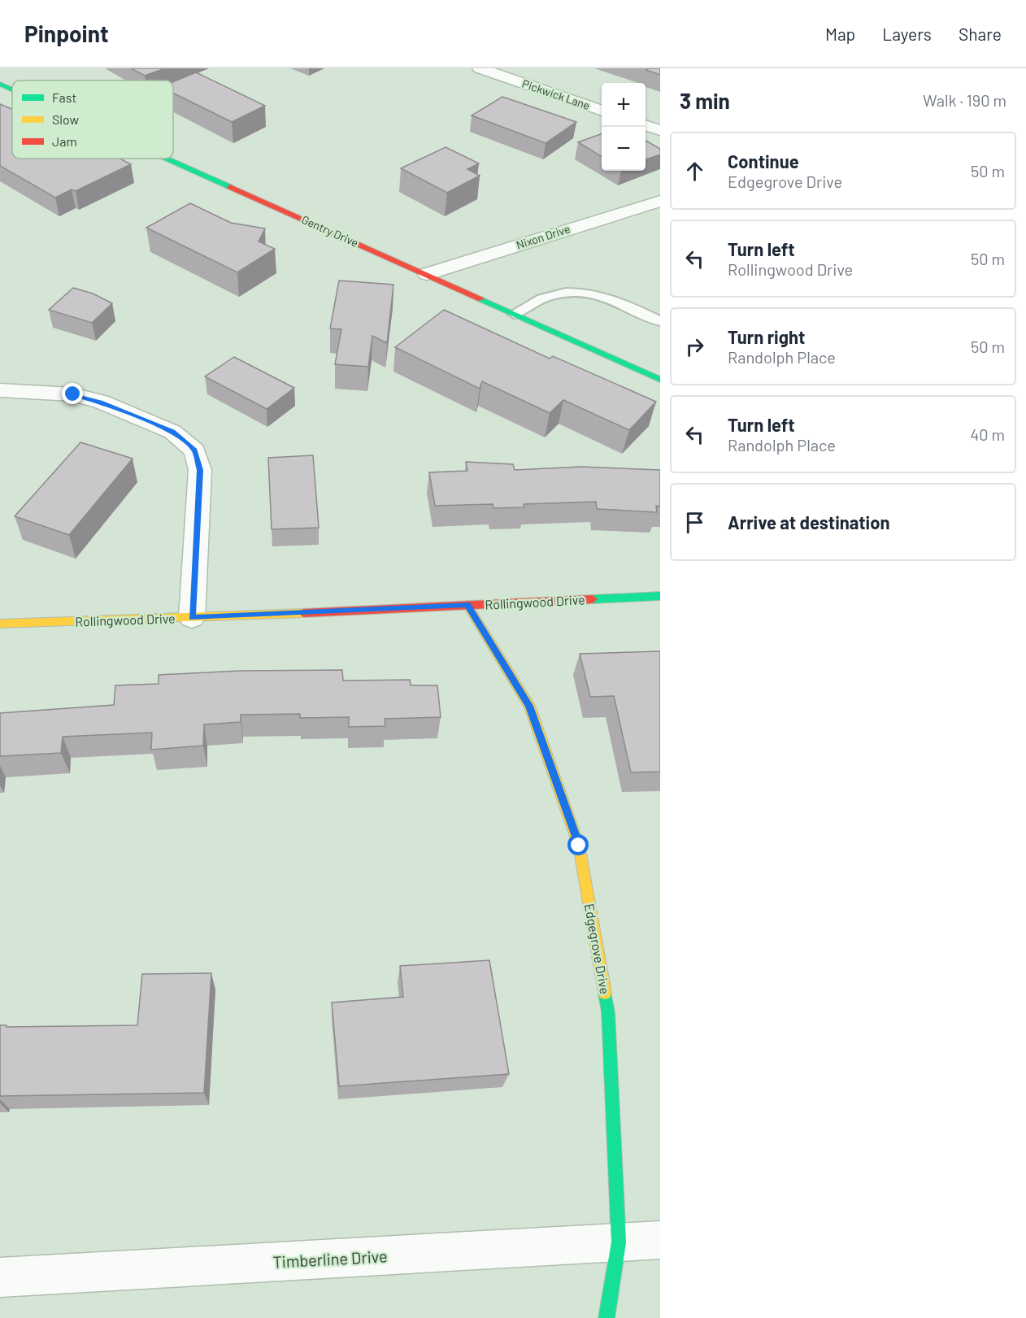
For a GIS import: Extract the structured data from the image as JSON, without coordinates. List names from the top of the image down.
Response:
{
  "streets": {
    "street": [
      "Pickwick Lane",
      "Gentry Drive",
      "Nixon Drive",
      "Rollingwood Drive",
      "Edgegrove Drive",
      "Timberline Drive"
    ]
  },
  "crossings": [
    ["Gentry Drive", "Nixon Drive"],
    ["Rollingwood Drive", "Edgegrove Drive"],
    ["Edgegrove Drive", "Timberline Drive"]
  ],
  "legend": ["Fast", "Slow", "Jam"],
  "page": {
    "header": "Pinpoint",
    "nav": ["Map", "Layers", "Share"],
    "heading": ["3 min", "Walk · 190 m"],
    "map_buttons": ["+", "−"],
    "list": [
      ["Continue", "Edgegrove Drive", "50 m"],
      ["Turn left", "Rollingwood Drive", "50 m"],
      ["Turn right", "Randolph Place", "50 m"],
      ["Turn left", "Randolph Place", "40 m"],
      "Arrive at destination"
    ]
  }
}
